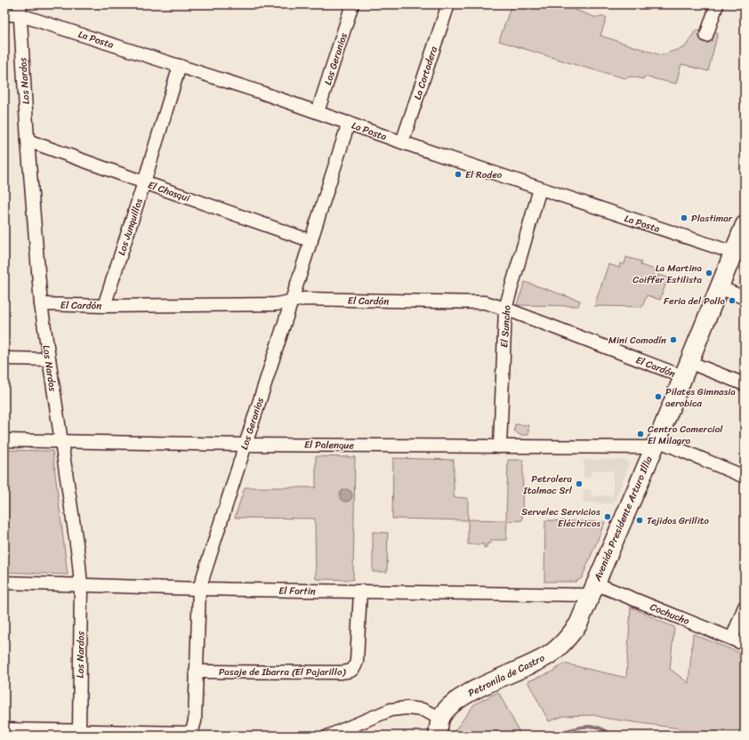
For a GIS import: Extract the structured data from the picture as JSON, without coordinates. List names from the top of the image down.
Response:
{
  "streets": {
    "main road": ["Avenida Presidente Arturo Illia", "Petronila de Castro"],
    "street": [
      "La Posta",
      "Los Geranios",
      "La Cortadera",
      "Los Nardos",
      "El Chasqui",
      "Los Junquillos",
      "El Cardón",
      "El Suncho",
      "El Palenque",
      "El Fortin",
      "Cochucho",
      "Pasaje de Ibarra (El Pajarillo)"
    ]
  },
  "crossings": [
    ["La Posta", "Los Geranios"],
    ["La Posta", "La Cortadera"],
    ["La Posta", "Los Nardos"],
    ["La Posta", "Los Junquillos"],
    ["La Posta", "El Suncho"],
    ["La Posta", "Avenida Presidente Arturo Illia"],
    ["Los Geranios", "Los Nardos"],
    ["Los Geranios", "El Chasqui"],
    ["Los Geranios", "El Cardón"],
    ["Los Geranios", "El Palenque"],
    ["Los Geranios", "El Fortin"],
    ["Los Geranios", "Pasaje de Ibarra (El Pajarillo)"],
    ["Los Nardos", "El Chasqui"],
    ["Los Nardos", "El Cardón"],
    ["Los Nardos", "El Palenque"],
    ["Los Nardos", "El Fortin"],
    ["El Chasqui", "Los Junquillos"],
    ["Los Junquillos", "El Cardón"],
    ["El Cardón", "El Suncho"],
    ["El Cardón", "Avenida Presidente Arturo Illia"],
    ["El Suncho", "El Palenque"],
    ["El Palenque", "Avenida Presidente Arturo Illia"],
    ["Avenida Presidente Arturo Illia", "El Fortin"],
    ["Avenida Presidente Arturo Illia", "Cochucho"],
    ["Avenida Presidente Arturo Illia", "Petronila de Castro"],
    ["El Fortin", "Cochucho"],
    ["El Fortin", "Pasaje de Ibarra (El Pajarillo)"],
    ["El Fortin", "Petronila de Castro"],
    ["Cochucho", "Petronila de Castro"]
  ],
  "places": [
    "El Rodeo",
    "Plastimar",
    "La Martina Coiffer Estilista",
    "Feria del Pollo",
    "Mini Comodín",
    "Pilates Gimnasia aerobica",
    "Centro Comercial El Milagro",
    "Petrolera Italmac Srl",
    "Servelec Servicios Eléctricos",
    "Tejidos Grillito"
  ]
}
